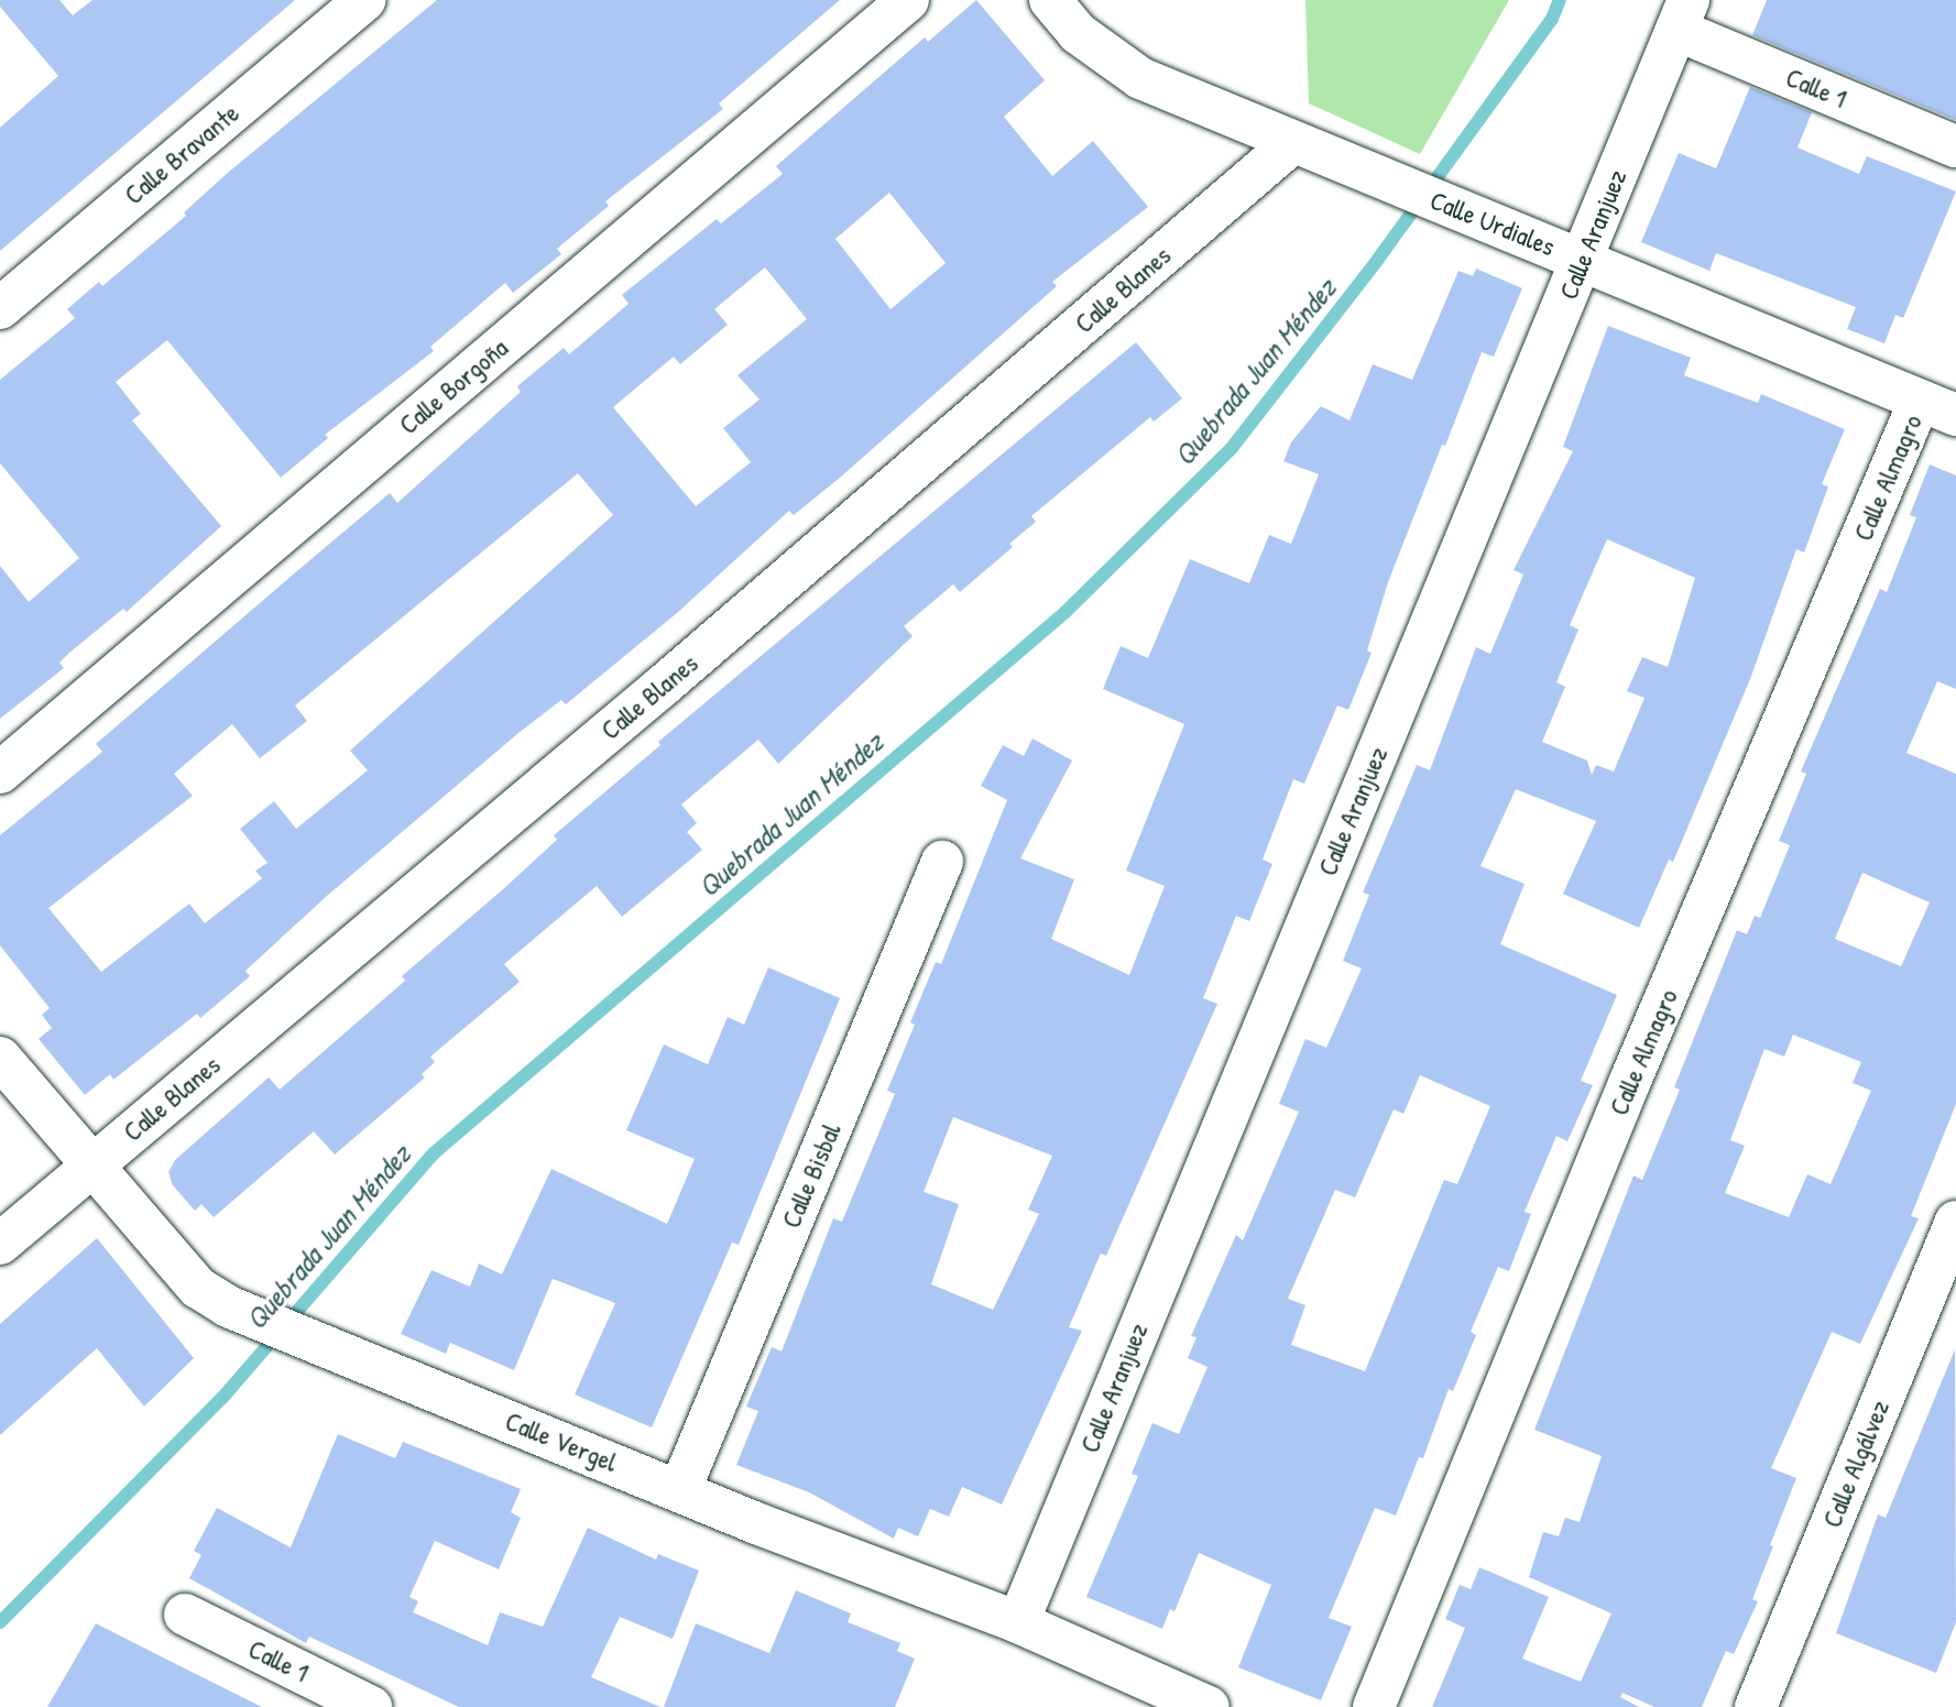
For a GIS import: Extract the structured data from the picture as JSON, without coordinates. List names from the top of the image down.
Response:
{
  "streets": {
    "street": [
      "Calle 1",
      "Calle Bravante",
      "Calle Urdiales",
      "Calle Aranjuez",
      "Calle Blanes",
      "Calle Borgoña",
      "Calle Almagro",
      "Calle Bisbal",
      "Calle Vergel",
      "Calle Algálvez"
    ]
  },
  "crossings": [
    ["Calle 1", "Calle Aranjuez"],
    ["Calle Urdiales", "Calle Aranjuez"],
    ["Calle Urdiales", "Calle Blanes"],
    ["Calle Urdiales", "Calle Almagro"],
    ["Calle Aranjuez", "Calle Vergel"],
    ["Calle Blanes", "Calle Vergel"],
    ["Calle Bisbal", "Calle Vergel"]
  ],
  "water": ["Quebrada Juan Méndez"]
}
